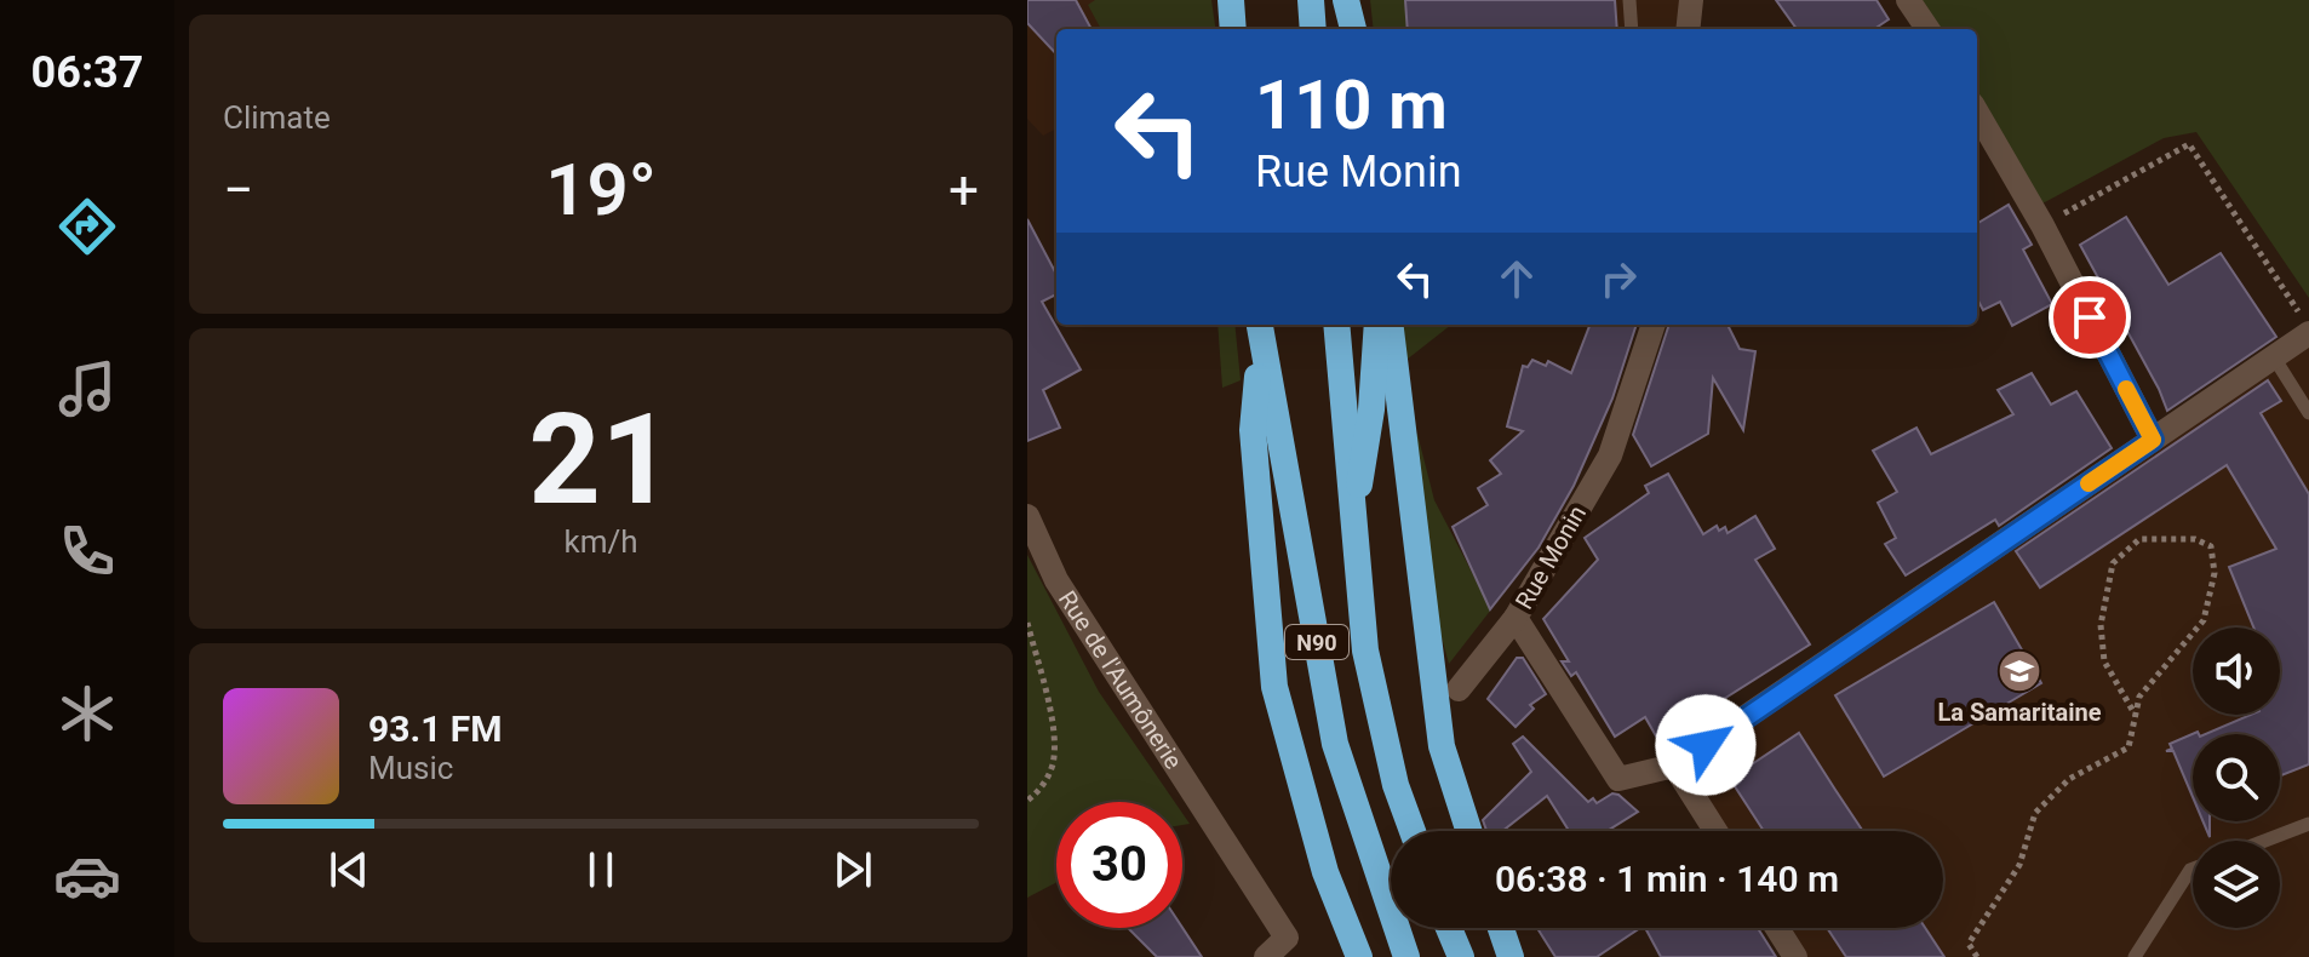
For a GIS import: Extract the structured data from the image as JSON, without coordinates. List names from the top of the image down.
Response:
{
  "streets": {
    "highway": ["N90"],
    "street": ["Rue Monin", "Rue de l'Aumônerie"]
  },
  "places": {
    "school or university": ["La Samaritaine"]
  },
  "page": {
    "tabs": "06:37",
    "tile": [
      "Climate",
      ["21", "km/h"]
    ],
    "turn": ["110 m", "Rue Monin"],
    "heat": ["−", "19°", "+"],
    "song": ["93.1 FM", "Music"],
    "limit": "30",
    "trip": "06:38 · 1 min · 140 m"
  }
}
